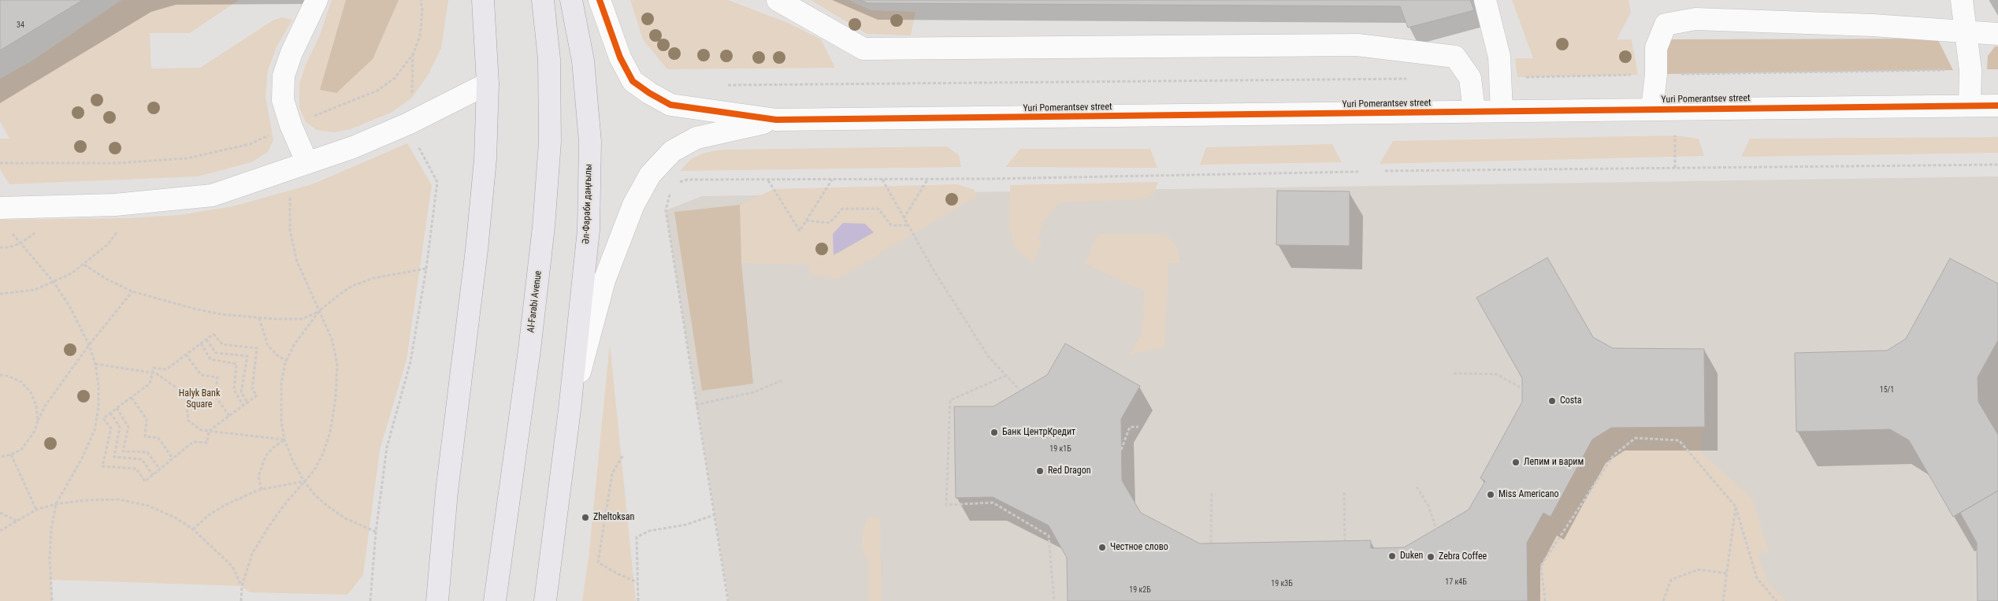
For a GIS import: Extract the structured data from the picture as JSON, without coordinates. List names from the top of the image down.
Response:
{
  "streets": {
    "main road": ["Әл-Фараби даңғылы", "Al-Farabi Avenue"],
    "street": ["Yuri Pomerantsev street"]
  },
  "parks": ["Halyk Bank Square"],
  "places": [
    "Costa",
    "Банк ЦентрКредит",
    "Лепим и варим",
    "Red Dragon",
    "Miss Americano",
    "Zheltoksan",
    "Честное слово",
    "Duken",
    "Zebra Coffee"
  ],
  "house_numbers": [
    "34",
    "15/1",
    "19 к1Б",
    "17 к4Б",
    "19 к3Б",
    "19 к2Б"
  ]
}
